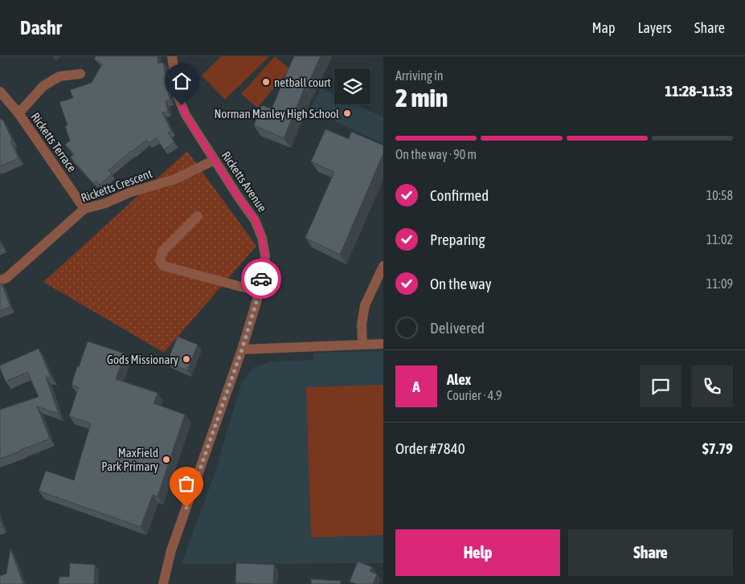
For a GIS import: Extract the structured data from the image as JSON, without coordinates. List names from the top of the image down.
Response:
{
  "streets": {
    "street": ["Ricketts Terrace", "Ricketts Avenue", "Ricketts Crescent"]
  },
  "crossings": [
    ["Ricketts Terrace", "Ricketts Crescent"],
    ["Ricketts Avenue", "Ricketts Crescent"]
  ],
  "places": [
    "netball court",
    "Norman Manley High School",
    "Gods Missionary",
    "MaxField Park Primary"
  ],
  "page": {
    "header": "Dashr",
    "nav": ["Map", "Layers", "Share"],
    "heading": ["2 min", "Arriving in", "11:28–11:33"],
    "panel": [
      "Alex",
      "Courier · 4.9",
      "Order #7840",
      "$7.79"
    ],
    "bar": "On the way · 90 m",
    "list": [
      ["Confirmed", "10:58"],
      ["Preparing", "11:02"],
      ["On the way", "11:09"],
      "Delivered"
    ],
    "round": "A",
    "buttons": ["Help", "Share"]
  }
}
